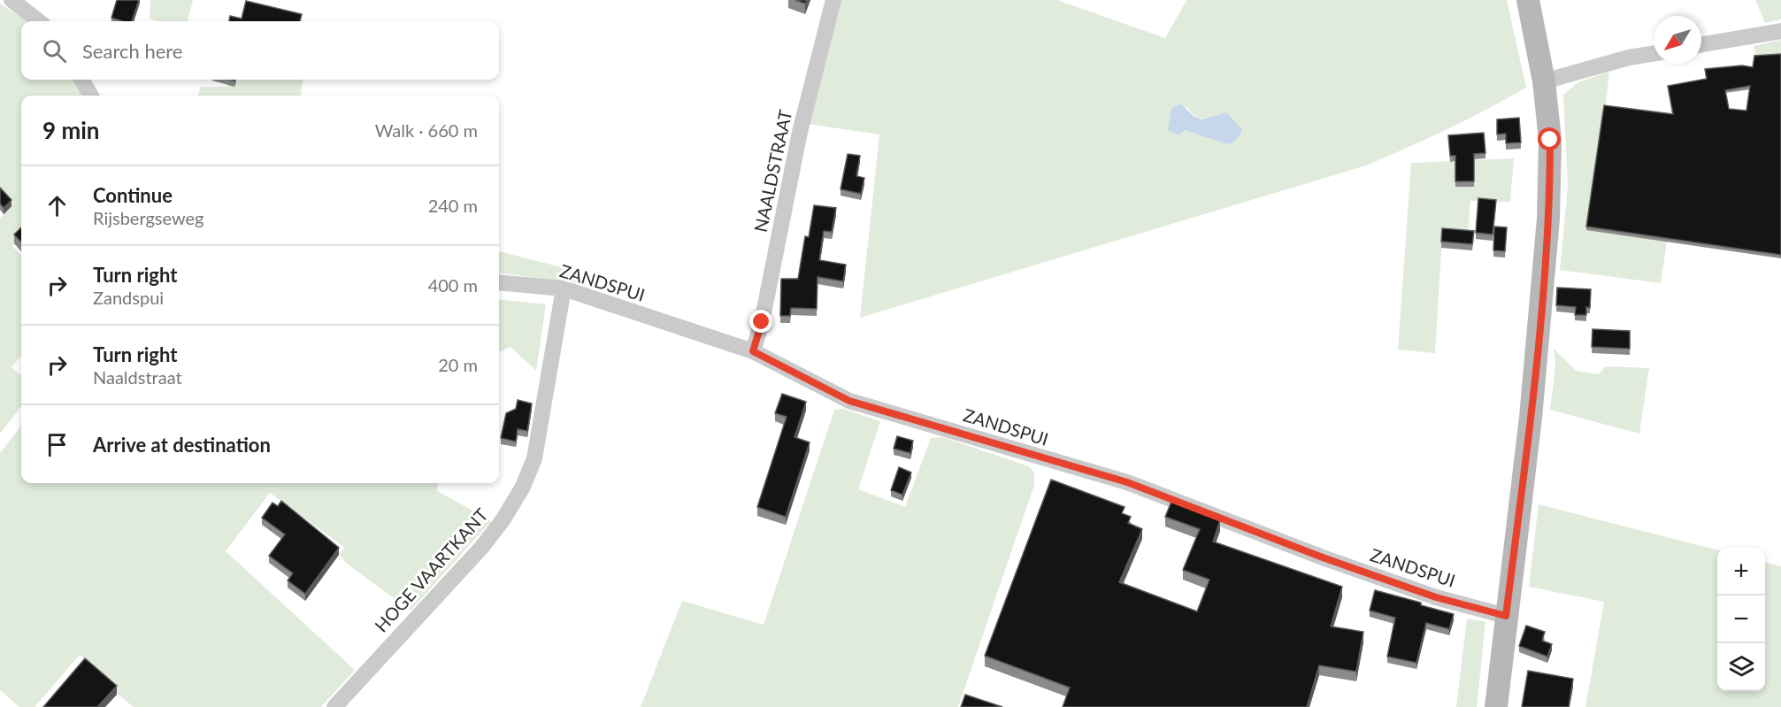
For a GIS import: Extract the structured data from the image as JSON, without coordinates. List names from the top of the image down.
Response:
{
  "streets": {
    "street": ["NAALDSTRAAT", "ZANDSPUI", "HOGE VAARTKANT"]
  },
  "crossings": [
    ["NAALDSTRAAT", "ZANDSPUI"],
    ["ZANDSPUI", "HOGE VAARTKANT"]
  ],
  "north": "bottom left",
  "page": {
    "search": "Search here",
    "heading": ["9 min", "Walk · 660 m"],
    "list": [
      ["Continue", "Rijsbergseweg", "240 m"],
      ["Turn right", "Zandspui", "400 m"],
      ["Turn right", "Naaldstraat", "20 m"],
      "Arrive at destination"
    ],
    "map_buttons": ["+", "−"]
  }
}
